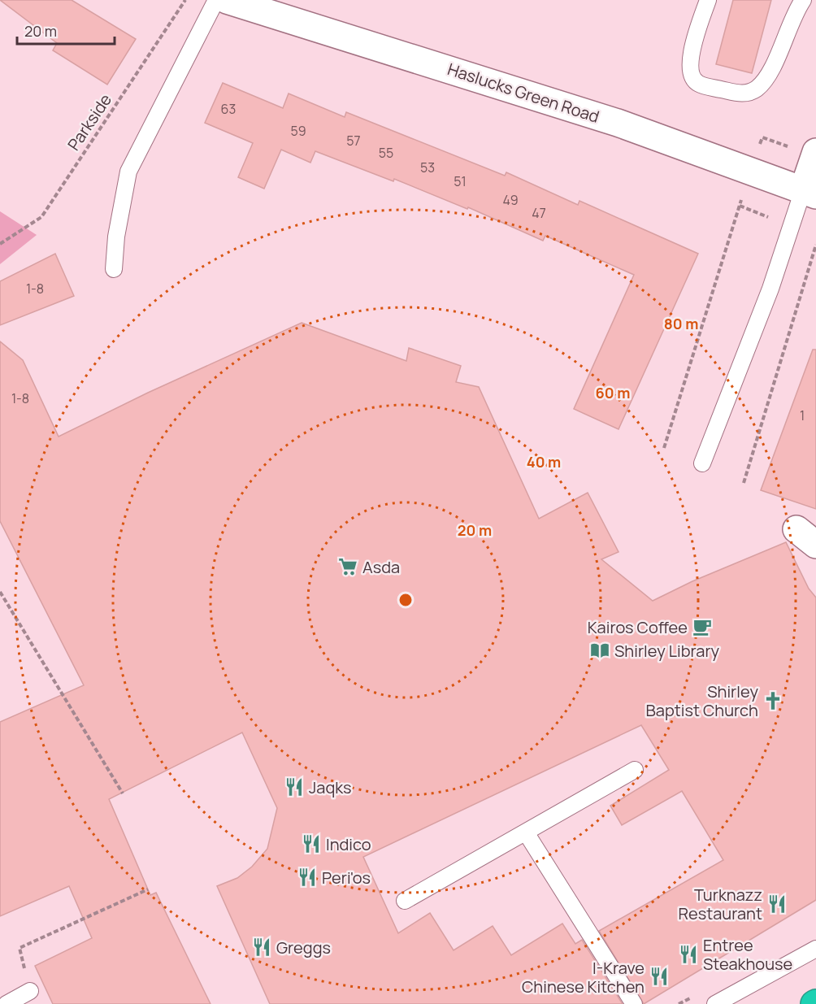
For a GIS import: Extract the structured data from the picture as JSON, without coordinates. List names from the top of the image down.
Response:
{
  "streets": {
    "street": ["Haslucks Green Road"],
    "path": ["Parkside"]
  },
  "places": {
    "supermarket": ["Asda"],
    "cafe": ["Kairos Coffee"],
    "library": ["Shirley Library"],
    "church": ["Shirley Baptist Church"],
    "restaurant": [
      "Jaqks",
      "Indico",
      "Peri'os",
      "Turknazz Restaurant",
      "Greggs",
      "Entree Steakhouse",
      "I-Krave Chinese Kitchen"
    ]
  },
  "house_numbers": [
    "63",
    "59",
    "57",
    "55",
    "53",
    "51",
    "49",
    "47",
    "1-8",
    "1-8",
    "1"
  ],
  "scale_bar": "20 m",
  "rings": [
    "80 m",
    "60 m",
    "40 m",
    "20 m"
  ]
}
